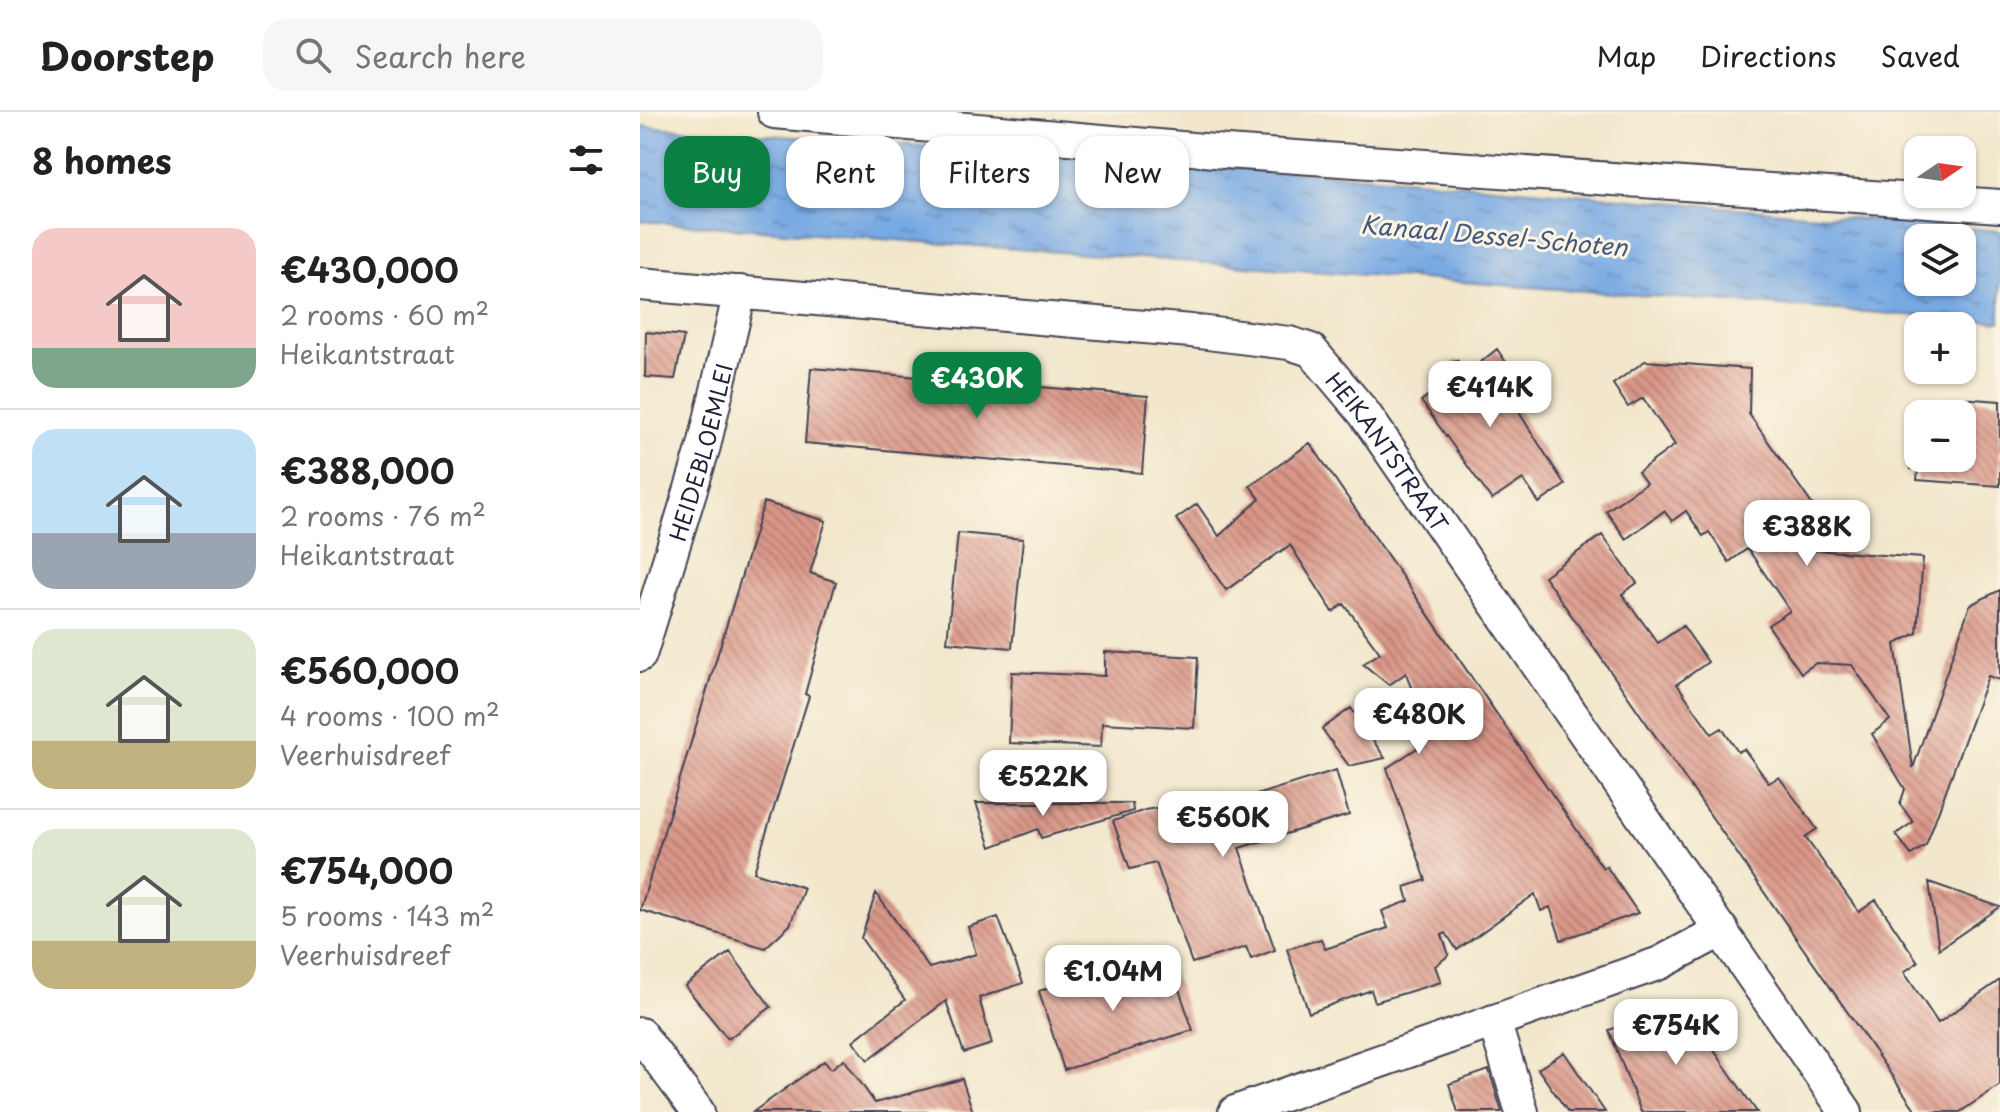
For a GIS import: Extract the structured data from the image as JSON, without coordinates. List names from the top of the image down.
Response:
{
  "streets": {
    "street": ["HEIDEBLOEMLEI", "HEIKANTSTRAAT"]
  },
  "crossings": [
    ["HEIDEBLOEMLEI", "HEIKANTSTRAAT"]
  ],
  "water": ["Kanaal Dessel-Schoten"],
  "north": "right",
  "page": {
    "header": "Doorstep",
    "search": "Search here",
    "nav": ["Map", "Directions", "Saved"],
    "heading": "8 homes",
    "map_buttons": ["+", "−"],
    "chip": [
      "Buy",
      "Rent",
      "Filters",
      "New"
    ],
    "list": [
      {
        "name": "€430,000",
        "note": "2 rooms · 60 m² · Heikantstraat"
      },
      {
        "name": "€388,000",
        "note": "2 rooms · 76 m² · Heikantstraat"
      },
      {
        "name": "€560,000",
        "note": "4 rooms · 100 m² · Veerhuisdreef"
      },
      {
        "name": "€754,000",
        "note": "5 rooms · 143 m² · Veerhuisdreef"
      }
    ],
    "price": [
      "€430K",
      "€414K",
      "€388K",
      "€480K",
      "€522K",
      "€560K",
      "€1.04M",
      "€754K"
    ]
  }
}
